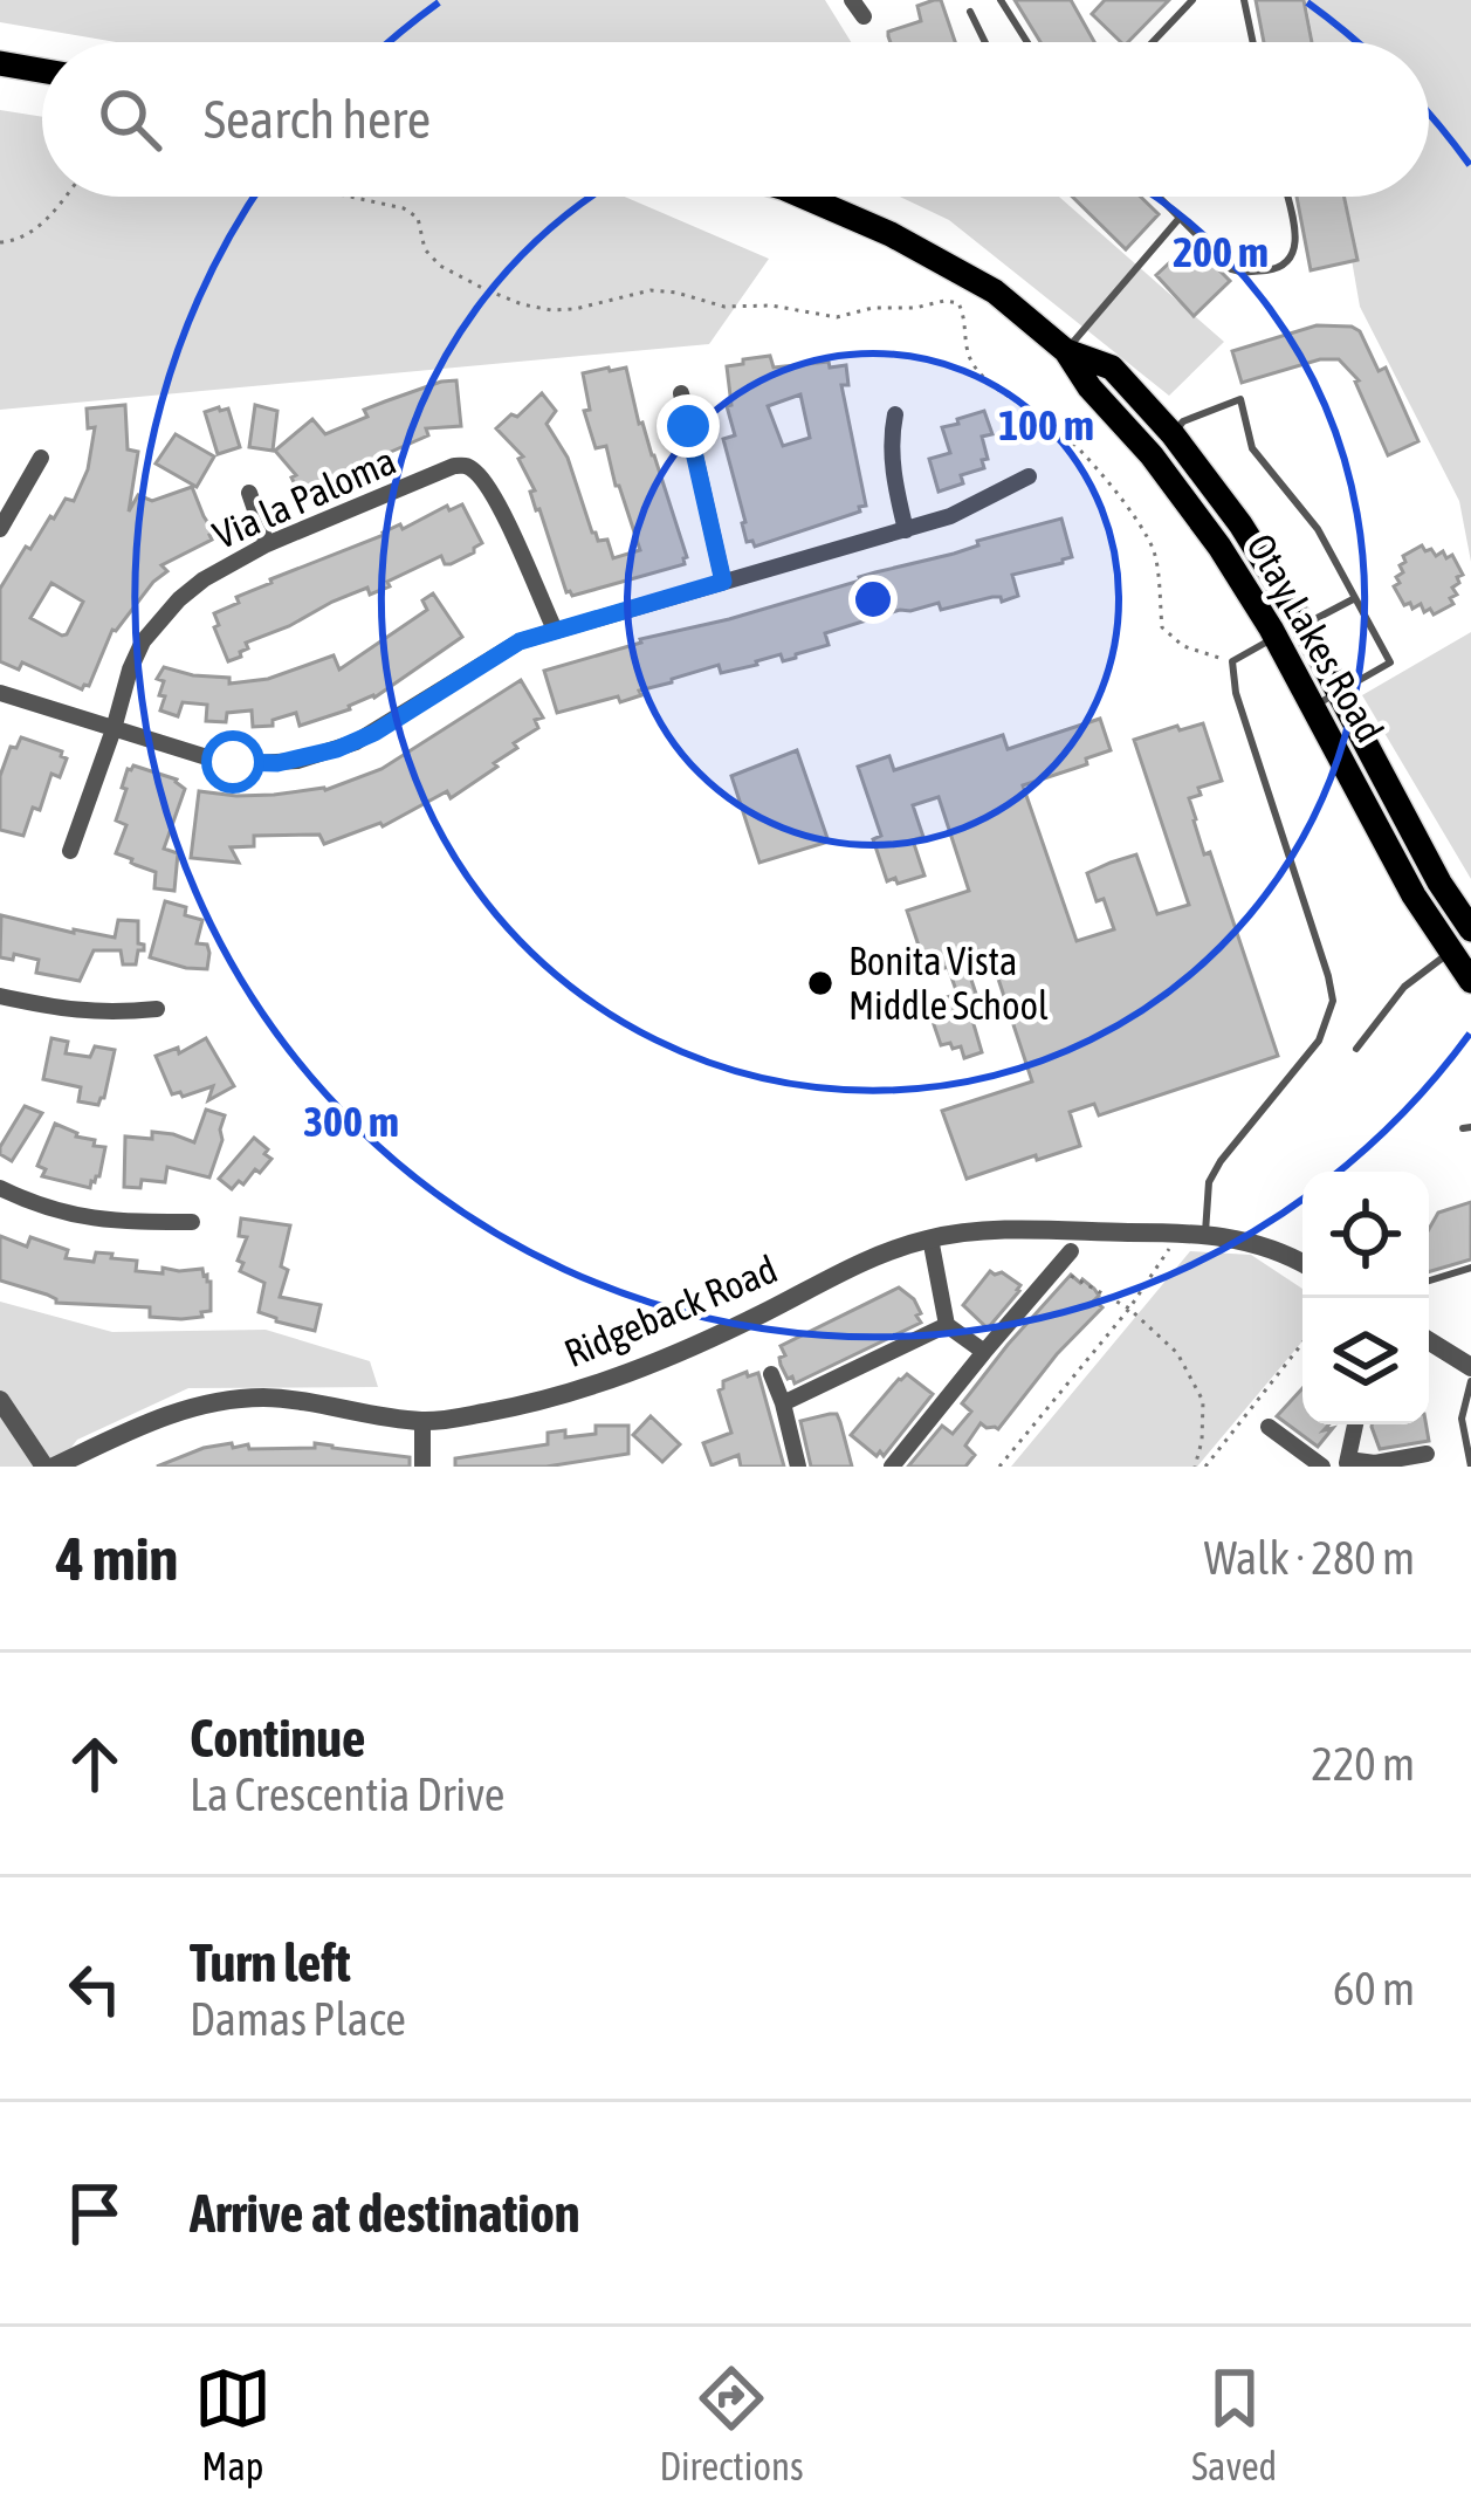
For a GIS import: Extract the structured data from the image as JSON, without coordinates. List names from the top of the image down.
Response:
{
  "streets": {
    "main road": ["Otay Lakes Road"],
    "street": ["Via la Paloma", "Ridgeback Road"]
  },
  "places": ["Bonita Vista Middle School"],
  "page": {
    "search": "Search here",
    "heading": ["4 min", "Walk · 280 m"],
    "list": [
      ["Continue", "La Crescentia Drive", "220 m"],
      ["Turn left", "Damas Place", "60 m"],
      "Arrive at destination"
    ],
    "nav": ["Map", "Directions", "Saved"]
  },
  "rings": ["200 m", "100 m", "300 m"]
}
